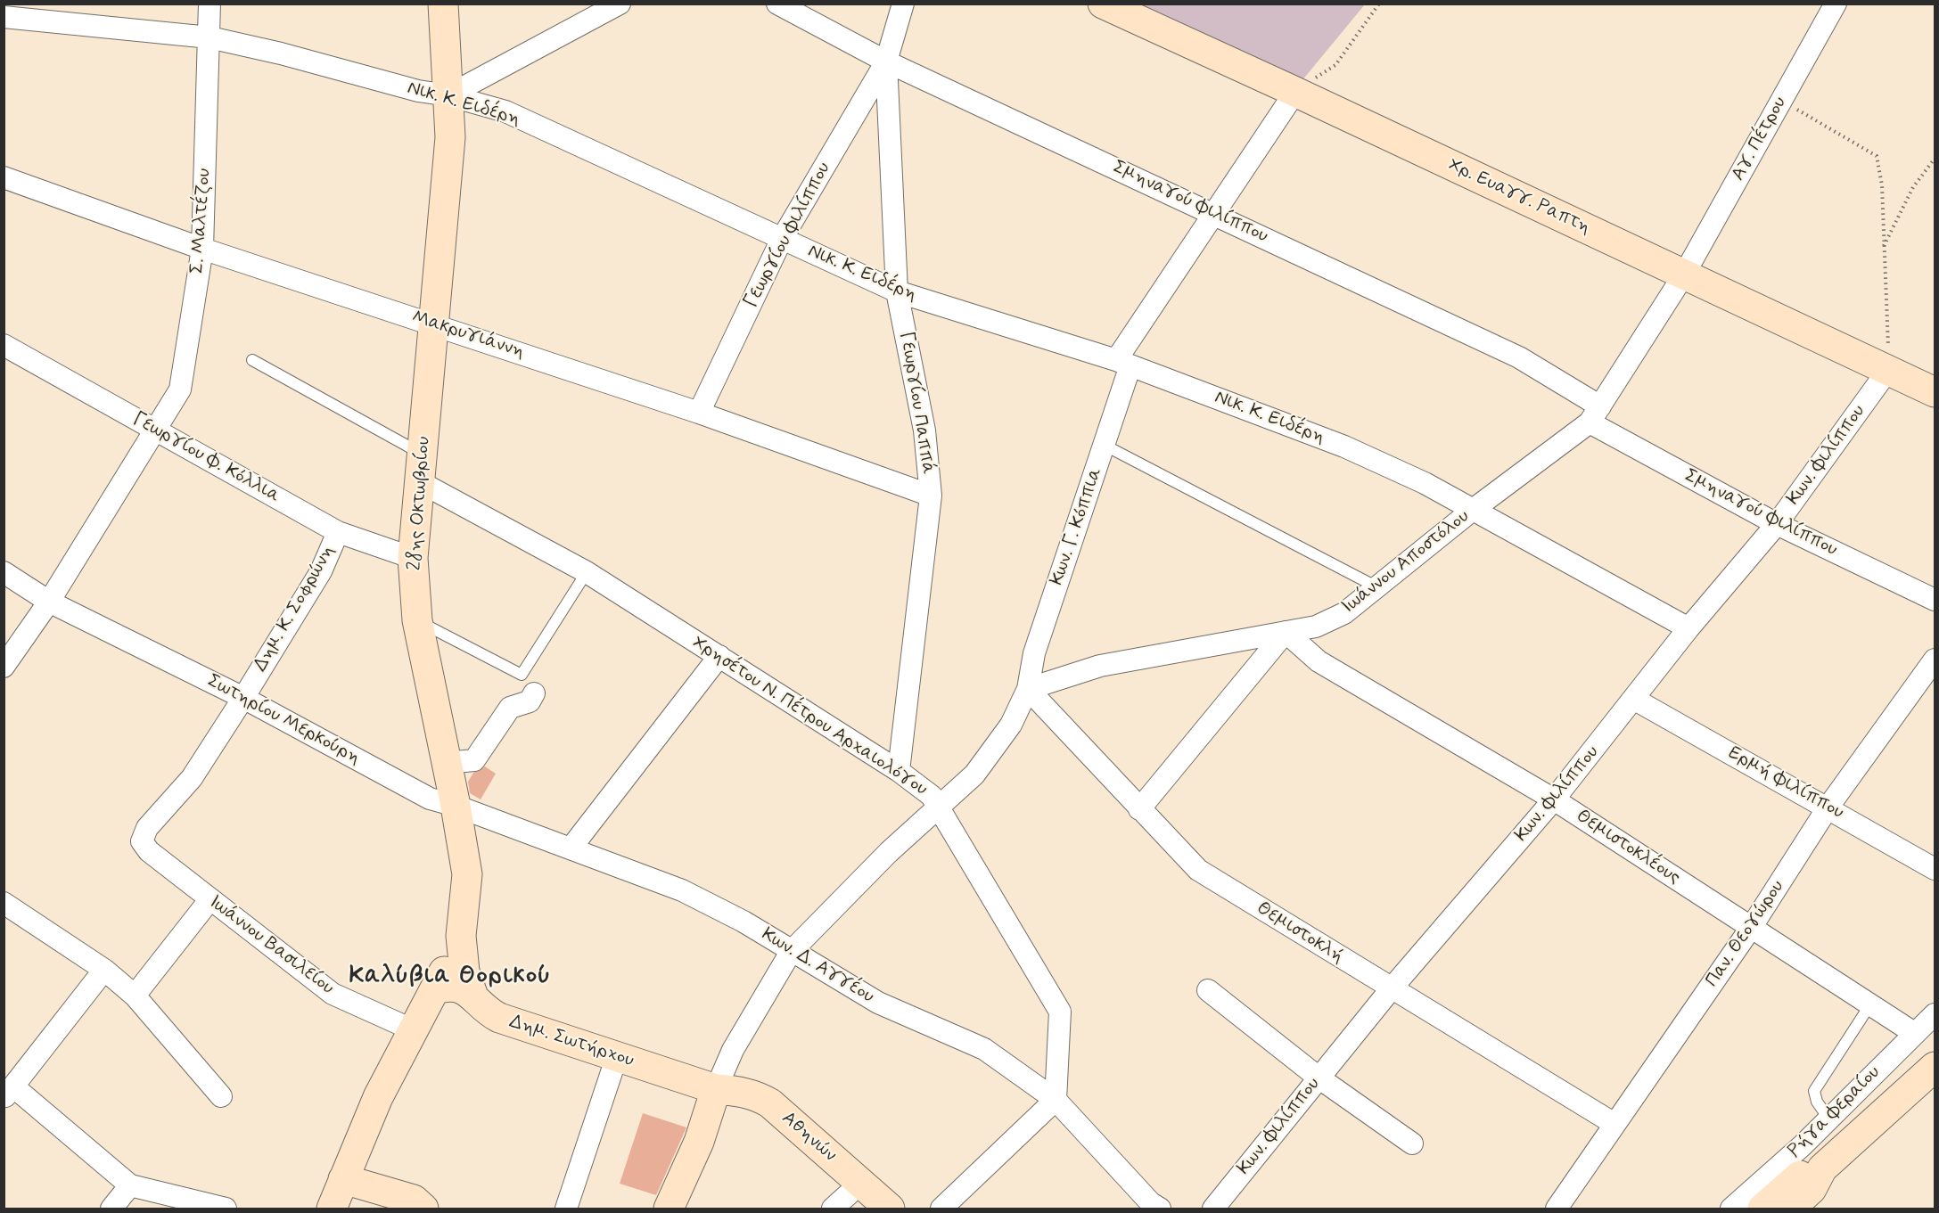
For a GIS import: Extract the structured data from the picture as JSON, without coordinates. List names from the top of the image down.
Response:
{
  "streets": {
    "main road": [
      "Χρ. Ευαγγ. Ραπτη",
      "28ης Οκτωβρίου",
      "Δημ. Σωτήρχου",
      "Ρήγα Φεραίου",
      "Αθηνών"
    ],
    "street": [
      "Νικ. Κ. Ειδέρη",
      "Αγ. Πέτρου",
      "Σμηναγού Φιλίππου",
      "Σ. Μαλτέζου",
      "Γεωργίου Φιλίππου",
      "Μακρυγιάννη",
      "Γεωργίου Παππά",
      "Κων. Φιλίππου",
      "Γεωργίου Φ. Κόλλια",
      "Κων. Γ. Κόππια",
      "Ιωάννου Αποστόλου",
      "Δημ. Κ. Σοφρώνη",
      "Χρησέτου Ν. Πέτρου Αρχαιολόγου",
      "Σωτηρίου Μερκούρη",
      "Ερμή Φιλίππου",
      "Θεμιστοκλέους",
      "Θεμιστοκλή",
      "Παν. Θεογώρου",
      "Ιωάννου Βασιλείου",
      "Κων. Δ. Αγγέου"
    ]
  },
  "crossings": [
    ["Νικ. Κ. Ειδέρη", "Σ. Μαλτέζου"],
    ["Νικ. Κ. Ειδέρη", "Γεωργίου Φιλίππου"],
    ["Νικ. Κ. Ειδέρη", "Γεωργίου Παππά"],
    ["Νικ. Κ. Ειδέρη", "Κων. Φιλίππου"],
    ["Νικ. Κ. Ειδέρη", "28ης Οκτωβρίου"],
    ["Νικ. Κ. Ειδέρη", "Κων. Γ. Κόππια"],
    ["Νικ. Κ. Ειδέρη", "Ιωάννου Αποστόλου"],
    ["Αγ. Πέτρου", "Χρ. Ευαγγ. Ραπτη"],
    ["Αγ. Πέτρου", "Ιωάννου Αποστόλου"],
    ["Χρ. Ευαγγ. Ραπτη", "Κων. Φιλίππου"],
    ["Χρ. Ευαγγ. Ραπτη", "Κων. Γ. Κόππια"],
    ["Χρ. Ευαγγ. Ραπτη", "Ιωάννου Αποστόλου"],
    ["Σμηναγού Φιλίππου", "Γεωργίου Φιλίππου"],
    ["Σμηναγού Φιλίππου", "Γεωργίου Παππά"],
    ["Σμηναγού Φιλίππου", "Κων. Φιλίππου"],
    ["Σμηναγού Φιλίππου", "Κων. Γ. Κόππια"],
    ["Σμηναγού Φιλίππου", "Ιωάννου Αποστόλου"],
    ["Σ. Μαλτέζου", "Μακρυγιάννη"],
    ["Σ. Μαλτέζου", "Γεωργίου Φ. Κόλλια"],
    ["Σ. Μαλτέζου", "Σωτηρίου Μερκούρη"],
    ["Γεωργίου Φιλίππου", "Μακρυγιάννη"],
    ["Γεωργίου Φιλίππου", "Γεωργίου Παππά"],
    ["Μακρυγιάννη", "Γεωργίου Παππά"],
    ["Μακρυγιάννη", "28ης Οκτωβρίου"],
    ["Γεωργίου Παππά", "Χρησέτου Ν. Πέτρου Αρχαιολόγου"],
    ["Κων. Φιλίππου", "Ερμή Φιλίππου"],
    ["Κων. Φιλίππου", "Θεμιστοκλέους"],
    ["Κων. Φιλίππου", "Θεμιστοκλή"],
    ["Γεωργίου Φ. Κόλλια", "28ης Οκτωβρίου"],
    ["Γεωργίου Φ. Κόλλια", "Δημ. Κ. Σοφρώνη"],
    ["28ης Οκτωβρίου", "Χρησέτου Ν. Πέτρου Αρχαιολόγου"],
    ["28ης Οκτωβρίου", "Σωτηρίου Μερκούρη"],
    ["28ης Οκτωβρίου", "Δημ. Σωτήρχου"],
    ["Κων. Γ. Κόππια", "Ιωάννου Αποστόλου"],
    ["Κων. Γ. Κόππια", "Χρησέτου Ν. Πέτρου Αρχαιολόγου"],
    ["Κων. Γ. Κόππια", "Θεμιστοκλή"],
    ["Κων. Γ. Κόππια", "Κων. Δ. Αγγέου"],
    ["Κων. Γ. Κόππια", "Δημ. Σωτήρχου"],
    ["Κων. Γ. Κόππια", "Αθηνών"],
    ["Ιωάννου Αποστόλου", "Θεμιστοκλέους"],
    ["Ιωάννου Αποστόλου", "Θεμιστοκλή"],
    ["Δημ. Κ. Σοφρώνη", "Σωτηρίου Μερκούρη"],
    ["Δημ. Κ. Σοφρώνη", "Ιωάννου Βασιλείου"],
    ["Χρησέτου Ν. Πέτρου Αρχαιολόγου", "Κων. Δ. Αγγέου"],
    ["Σωτηρίου Μερκούρη", "Κων. Δ. Αγγέου"],
    ["Ερμή Φιλίππου", "Παν. Θεογώρου"],
    ["Θεμιστοκλέους", "Παν. Θεογώρου"],
    ["Θεμιστοκλέους", "Ρήγα Φεραίου"],
    ["Θεμιστοκλή", "Παν. Θεογώρου"],
    ["Δημ. Σωτήρχου", "Αθηνών"]
  ],
  "districts": ["Καλύβια Θορικού"]
}
